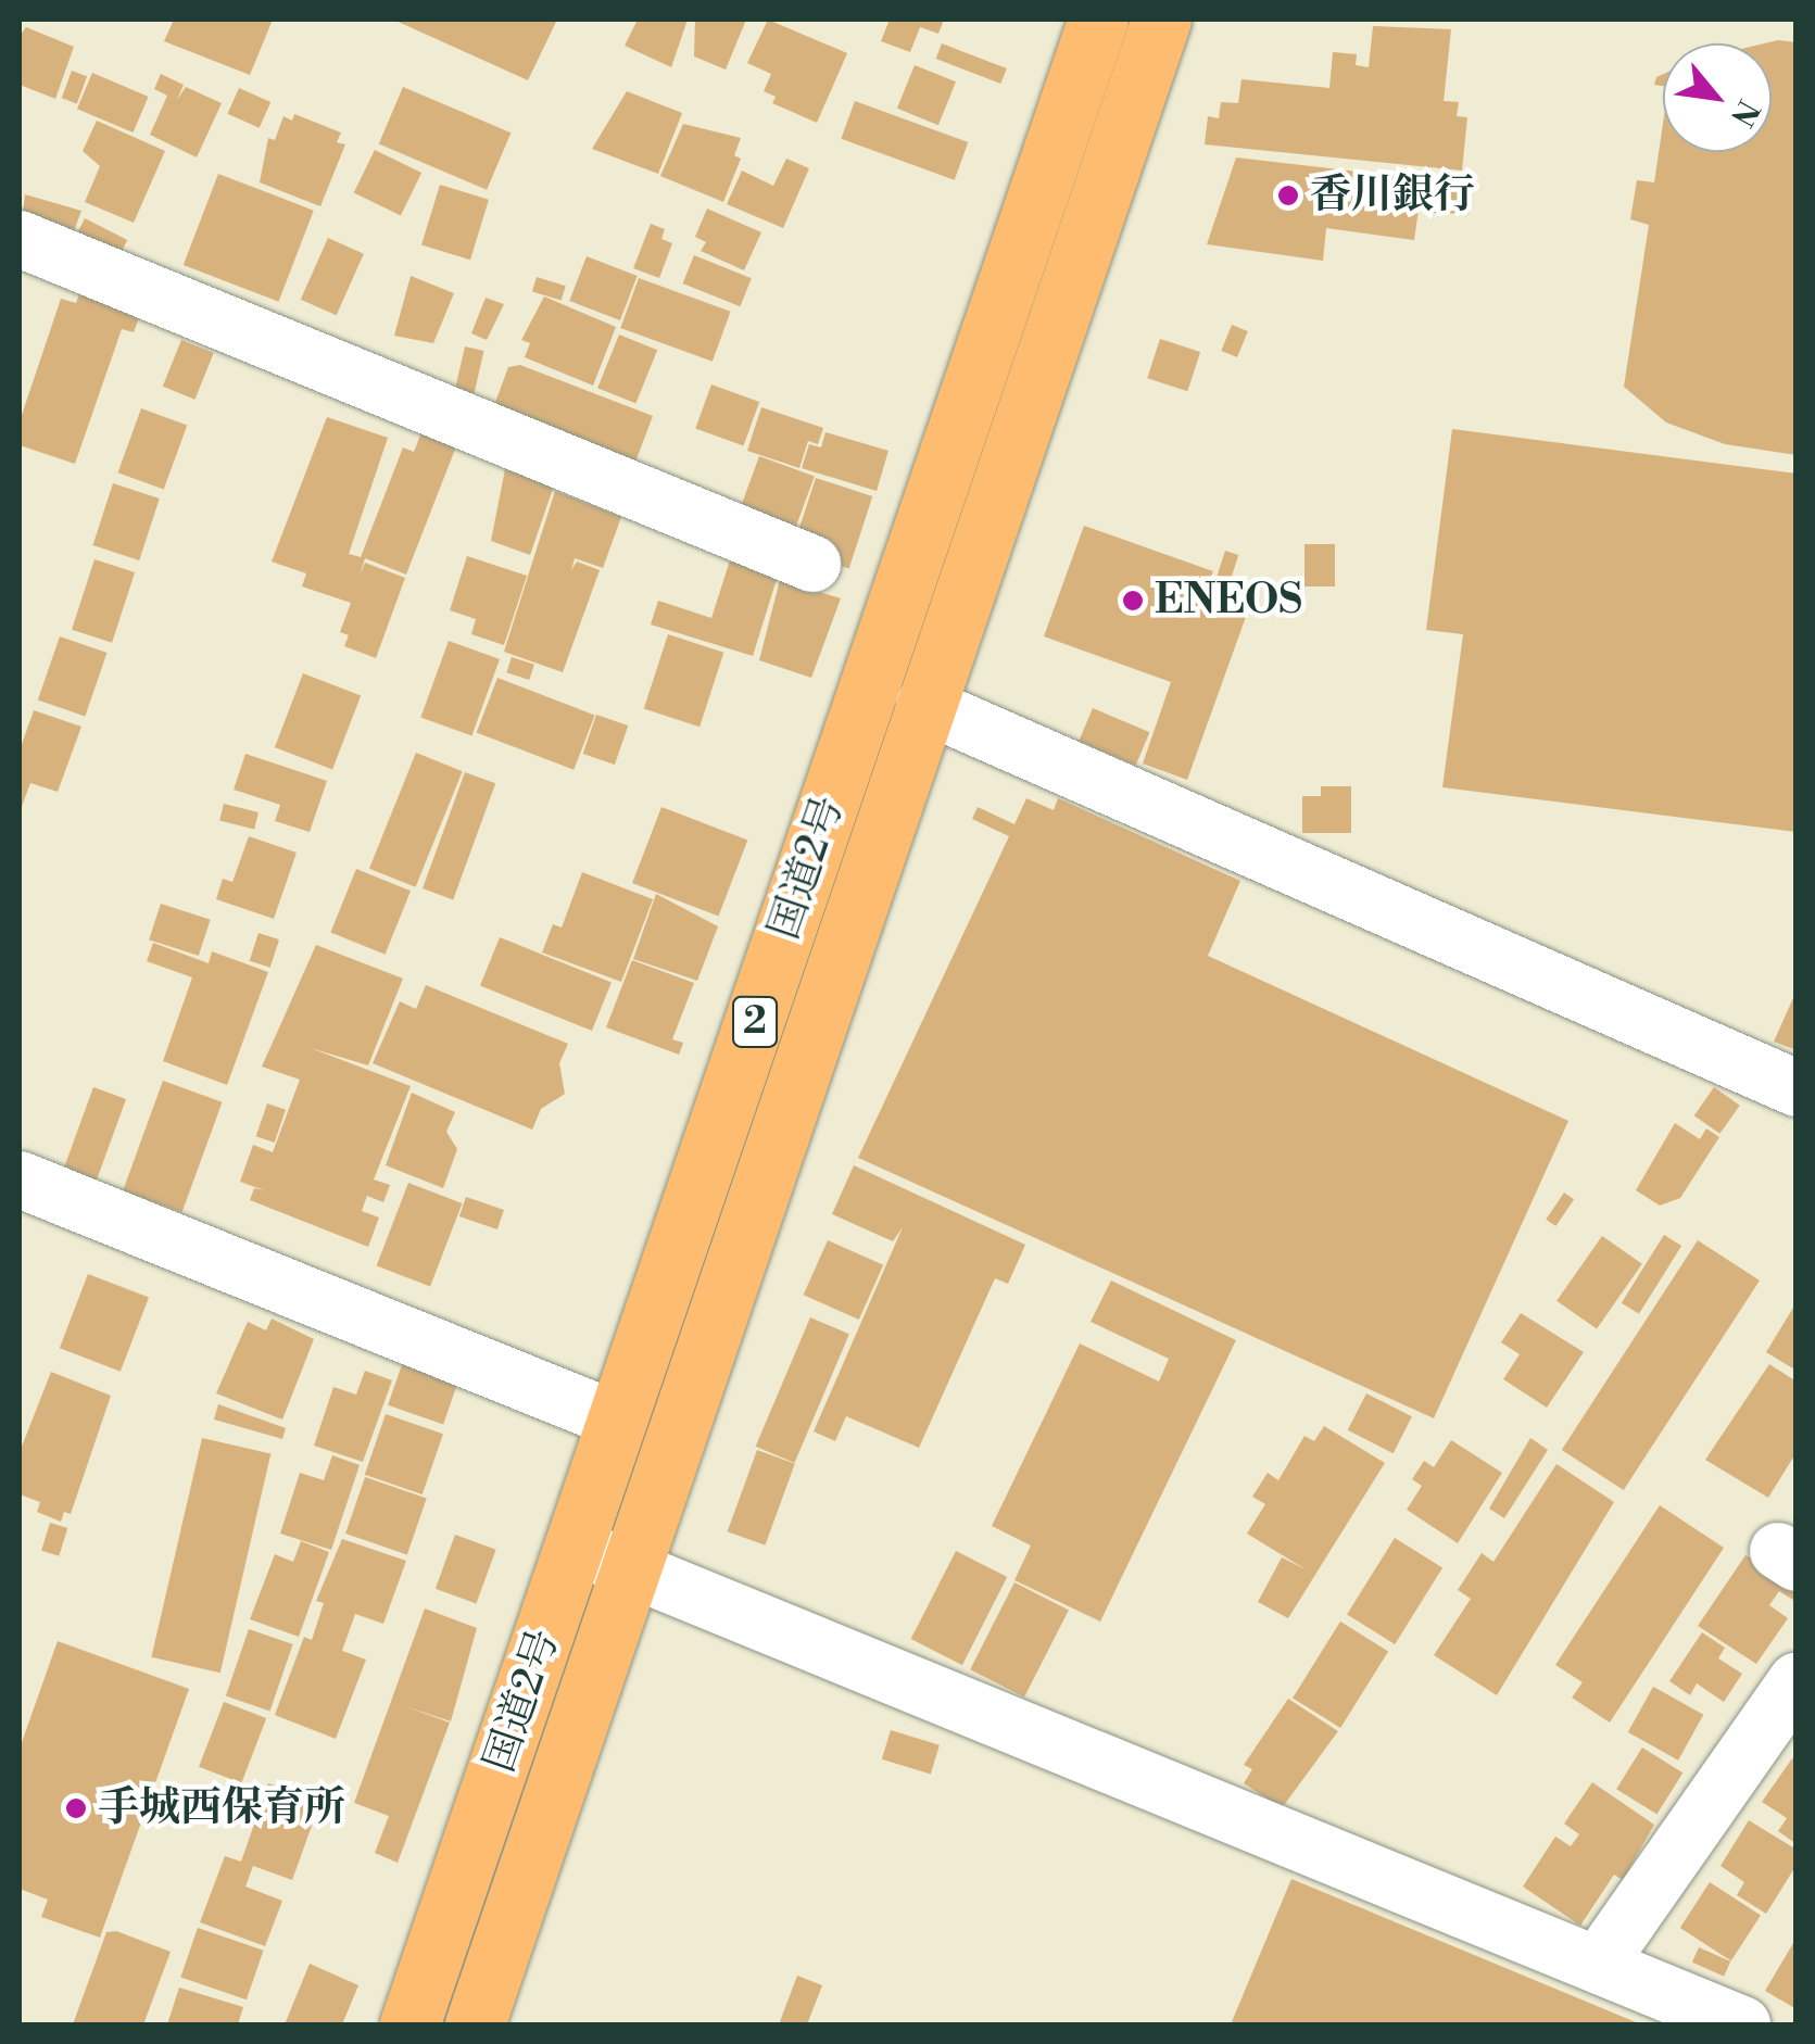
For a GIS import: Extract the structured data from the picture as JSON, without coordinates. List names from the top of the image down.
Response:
{
  "streets": {
    "highway": ["国道2号", "2"]
  },
  "places": ["香川銀行", "ENEOS", "手城西保育所"],
  "north": "bottom right"
}
